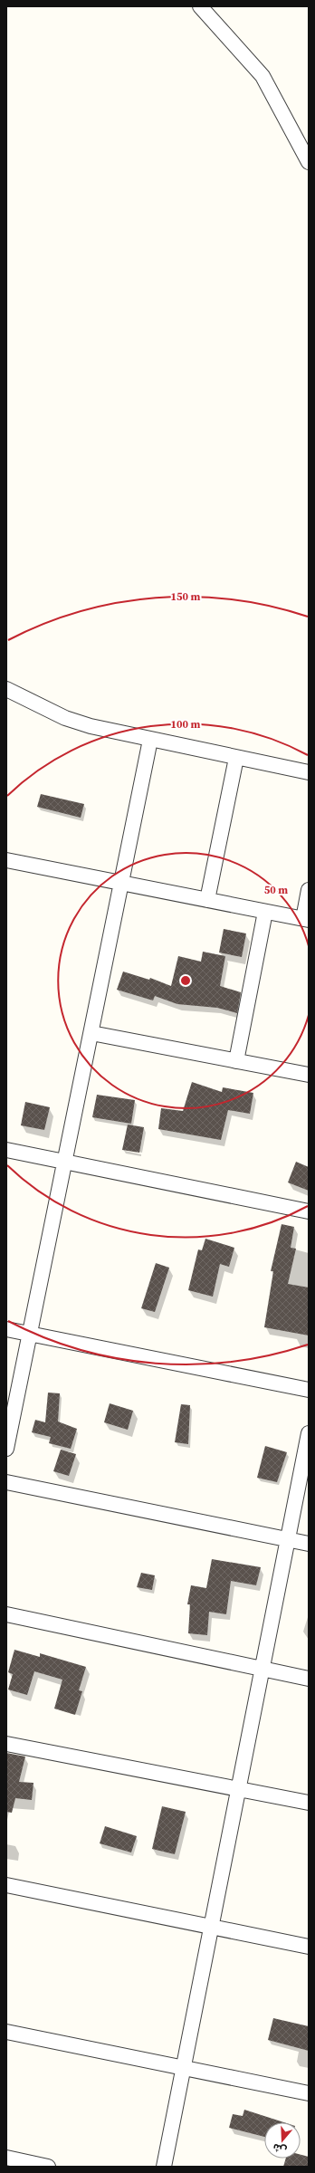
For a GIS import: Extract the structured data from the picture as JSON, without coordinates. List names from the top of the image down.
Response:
{
  "north": "bottom",
  "rings": ["150 m", "100 m", "50 m"]
}
